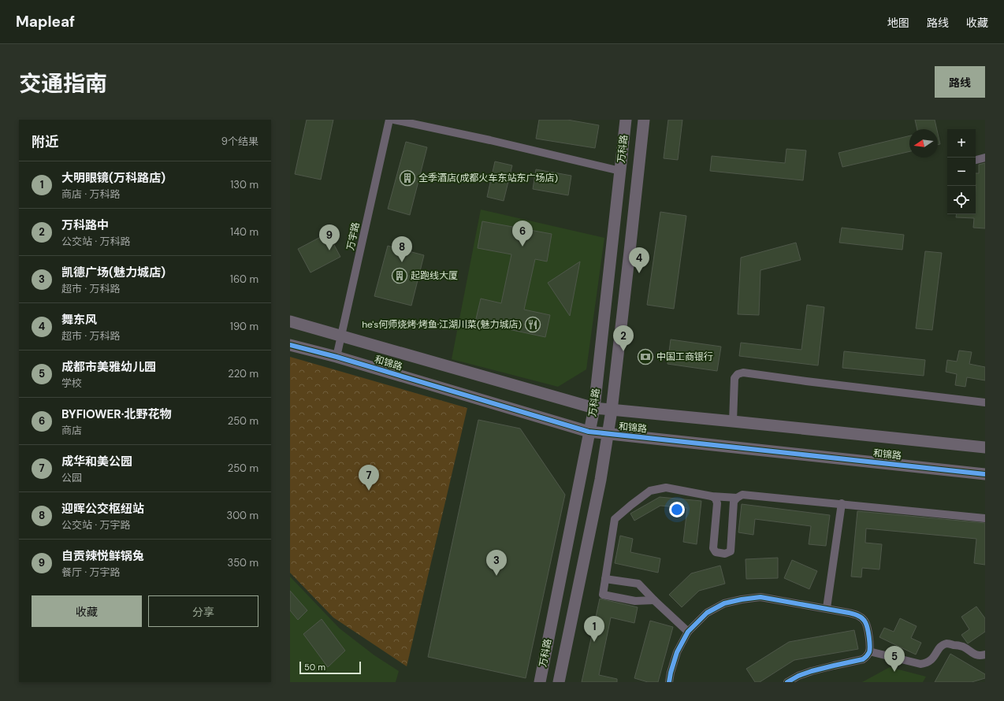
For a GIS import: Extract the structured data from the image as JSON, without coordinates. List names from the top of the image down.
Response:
{
  "streets": {
    "street": ["万科路", "万宇路", "和锦路"]
  },
  "crossings": [
    ["万科路", "和锦路"],
    ["万宇路", "和锦路"]
  ],
  "places": {
    "building": ["全季酒店(成都火车东站东广场店)", "起跑线大厦"],
    "restaurant": ["he's何师烧烤·烤鱼·江湖川菜(魅力城店)"],
    "bank": ["中国工商银行"]
  },
  "scale_bar": "50 m",
  "north": "left",
  "page": {
    "header": "Mapleaf",
    "nav": ["地图", "路线", "收藏"],
    "title": "交通指南",
    "buttons": [
      "路线",
      ["收藏", "分享"]
    ],
    "heading": ["附近", "9个结果"],
    "map_buttons": ["+", "−"],
    "list": [
      {
        "mark": "1",
        "name": "大明眼镜(万科路店)",
        "note": "商店 · 万科路",
        "value": "130 m"
      },
      {
        "mark": "2",
        "name": "万科路中",
        "note": "公交站 · 万科路",
        "value": "140 m"
      },
      {
        "mark": "3",
        "name": "凯德广场(魅力城店)",
        "note": "超市 · 万科路",
        "value": "160 m"
      },
      {
        "mark": "4",
        "name": "舞东风",
        "note": "超市 · 万科路",
        "value": "190 m"
      },
      {
        "mark": "5",
        "name": "成都市美雅幼儿园",
        "note": "学校",
        "value": "220 m"
      },
      {
        "mark": "6",
        "name": "BYFlOWER·北野花物",
        "note": "商店",
        "value": "250 m"
      },
      {
        "mark": "7",
        "name": "成华和美公园",
        "note": "公园",
        "value": "250 m"
      },
      {
        "mark": "8",
        "name": "迎晖公交枢纽站",
        "note": "公交站 · 万宇路",
        "value": "300 m"
      },
      {
        "mark": "9",
        "name": "自贡辣悦鲜锅兔",
        "note": "餐厅 · 万宇路",
        "value": "350 m"
      }
    ],
    "pins": [
      "6",
      "9",
      "8",
      "4",
      "2",
      "7",
      "3",
      "1",
      "5"
    ],
    "scale": "50 m"
  }
}
